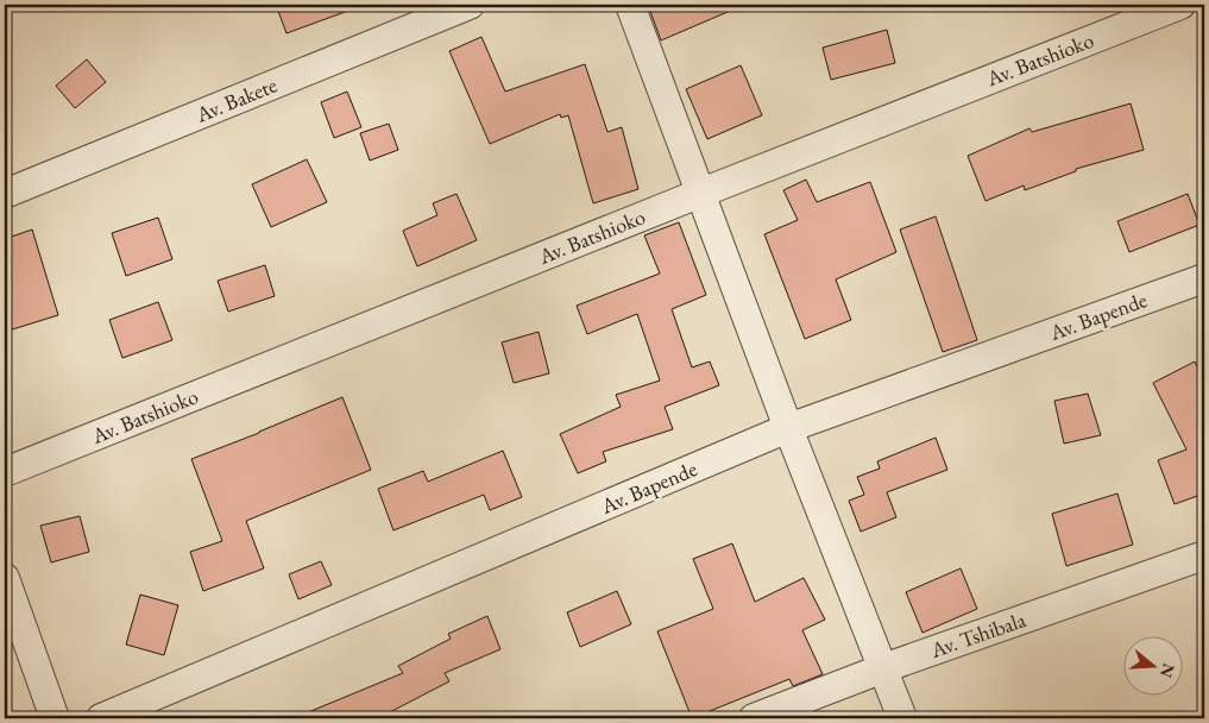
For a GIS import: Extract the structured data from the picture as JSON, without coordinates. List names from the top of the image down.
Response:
{
  "streets": {
    "street": [
      "Av. Batshioko",
      "Av. Bakete",
      "Av. Bapende",
      "Av. Tshibala"
    ]
  },
  "north": "right"
}
